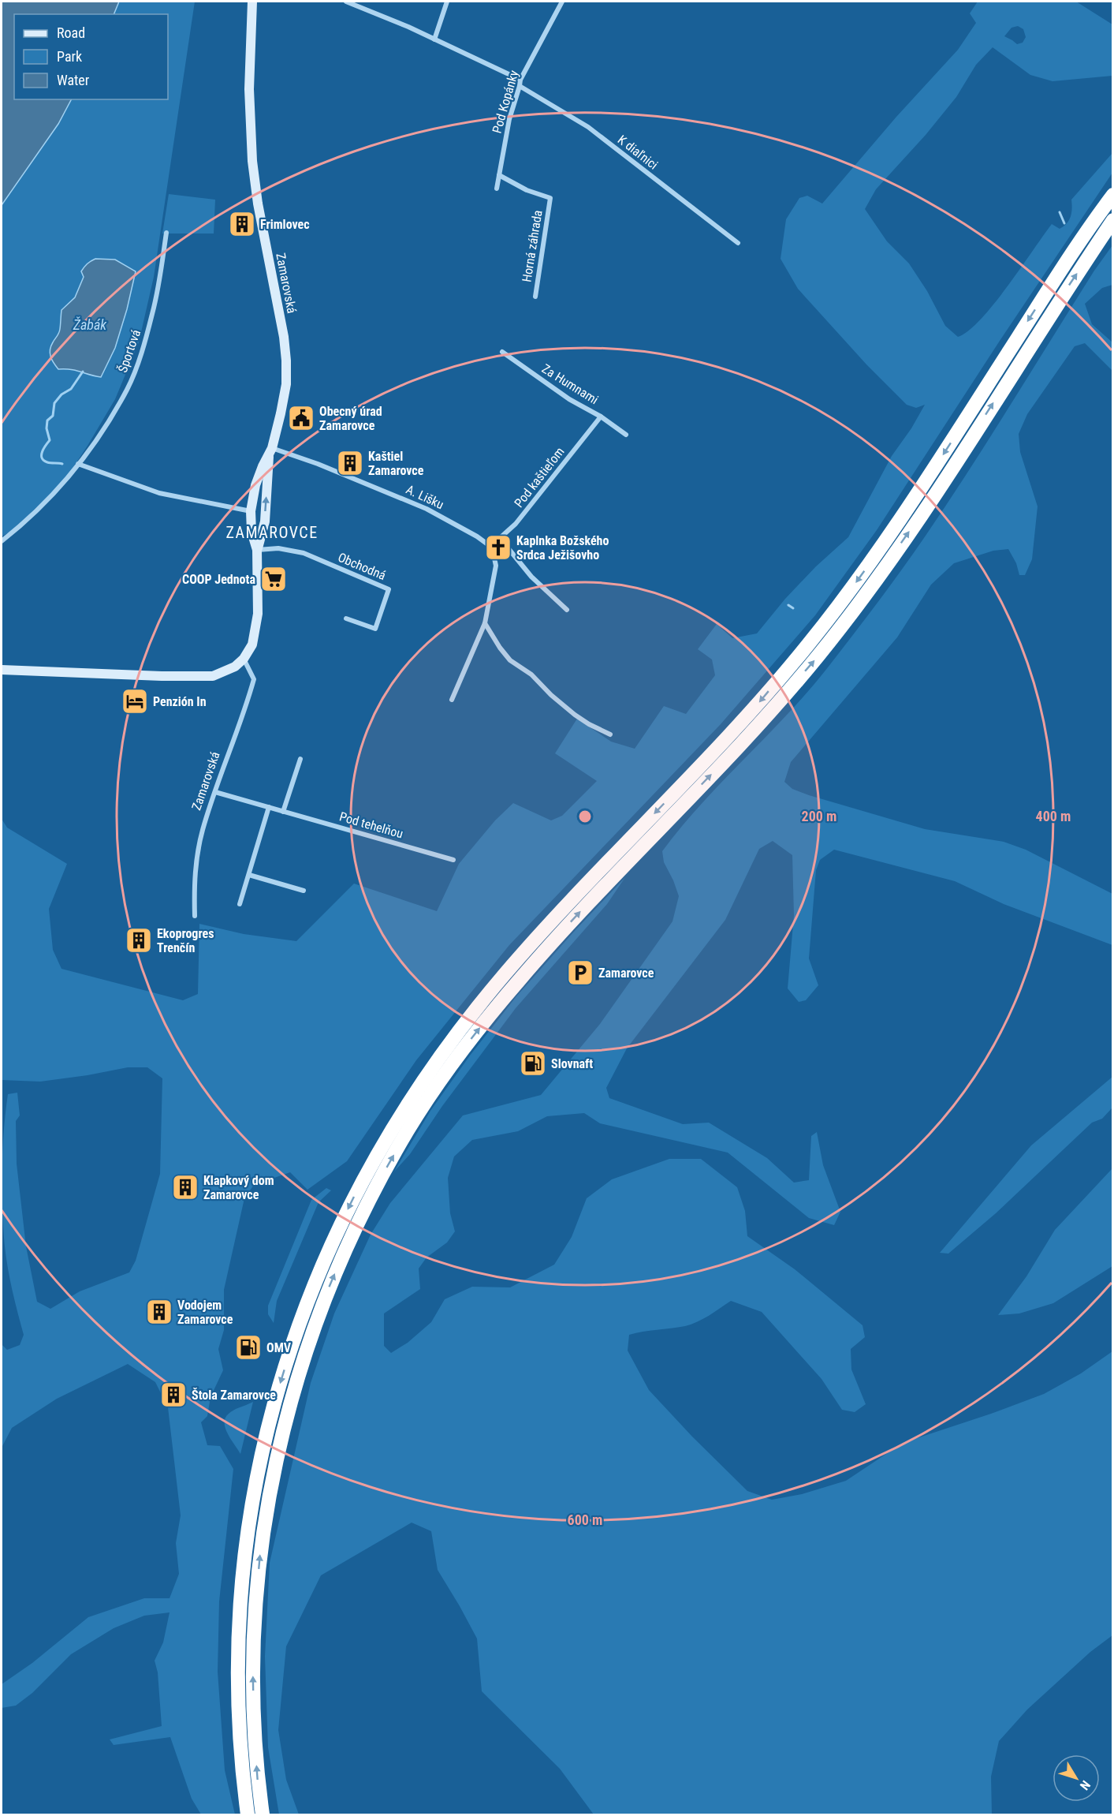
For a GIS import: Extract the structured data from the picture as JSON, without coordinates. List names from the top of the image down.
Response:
{
  "streets": {
    "main road": ["Zamarovská"],
    "street": [
      "Pod Kopánky",
      "K diaľnici",
      "Horná záhrada",
      "Športová",
      "Za Humnami",
      "Pod kaštieľom",
      "A. Lišku",
      "Obchodná",
      "Pod tehelňou"
    ]
  },
  "crossings": [
    ["Pod Kopánky", "K diaľnici"],
    ["Pod Kopánky", "Horná záhrada"],
    ["Zamarovská", "A. Lišku"],
    ["Zamarovská", "Obchodná"],
    ["Zamarovská", "Pod tehelňou"],
    ["Za Humnami", "Pod kaštieľom"],
    ["Pod kaštieľom", "A. Lišku"]
  ],
  "districts": ["ZAMAROVCE"],
  "water": ["Žabák"],
  "places": {
    "building": [
      "Frimlovec",
      "Kaštiel Zamarovce",
      "Ekoprogres Trenčín",
      "Klapkový dom Zamarovce",
      "Vodojem Zamarovce",
      "Štola Zamarovce"
    ],
    "public building": ["Obecný úrad Zamarovce"],
    "church": ["Kaplnka Božského Srdca Ježišovho"],
    "supermarket": ["COOP Jednota"],
    "hotel": ["Penzión In"],
    "parking": ["Zamarovce"],
    "fuel station": ["Slovnaft", "OMV"]
  },
  "legend": ["Road", "Park", "Water"],
  "north": "bottom right",
  "rings": ["200 m", "400 m", "600 m"]
}
